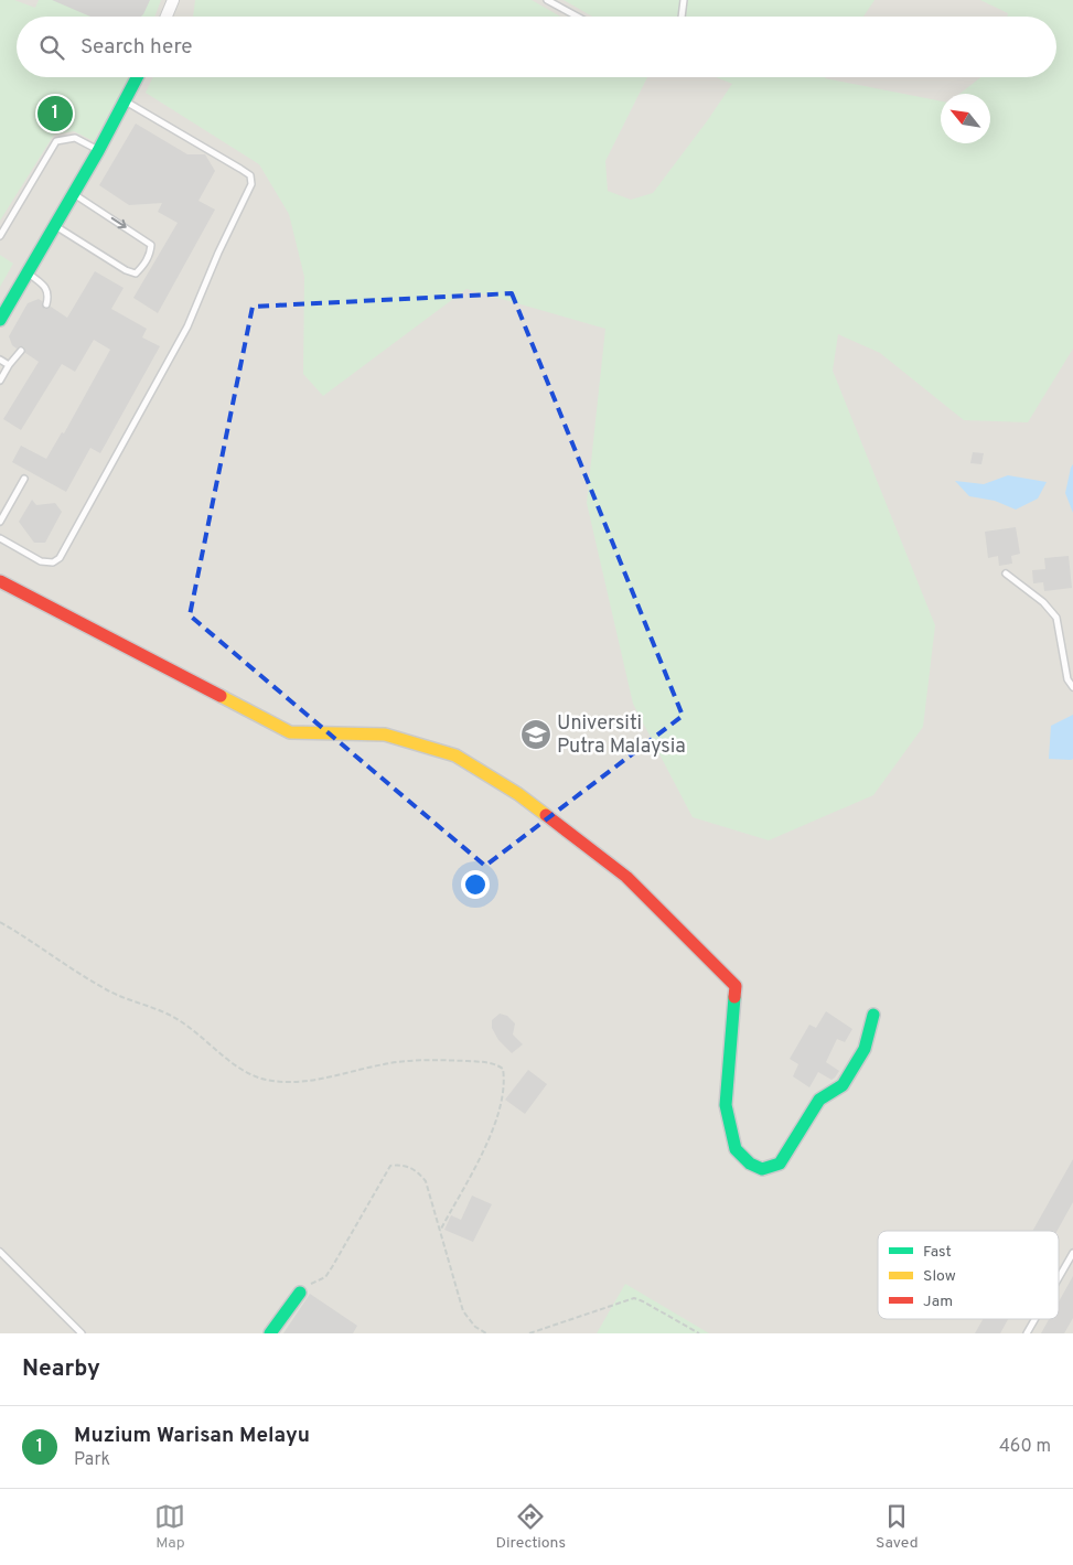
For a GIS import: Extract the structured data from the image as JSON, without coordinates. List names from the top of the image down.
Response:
{
  "places": {
    "school or university": ["Universiti Putra Malaysia"]
  },
  "legend": ["Fast", "Slow", "Jam"],
  "north": "top left",
  "page": {
    "search": "Search here",
    "pins": "1",
    "heading": "Nearby",
    "list": [
      {
        "mark": "1",
        "name": "Muzium Warisan Melayu",
        "note": "Park",
        "value": "460 m"
      }
    ],
    "nav": ["Map", "Directions", "Saved"]
  }
}
